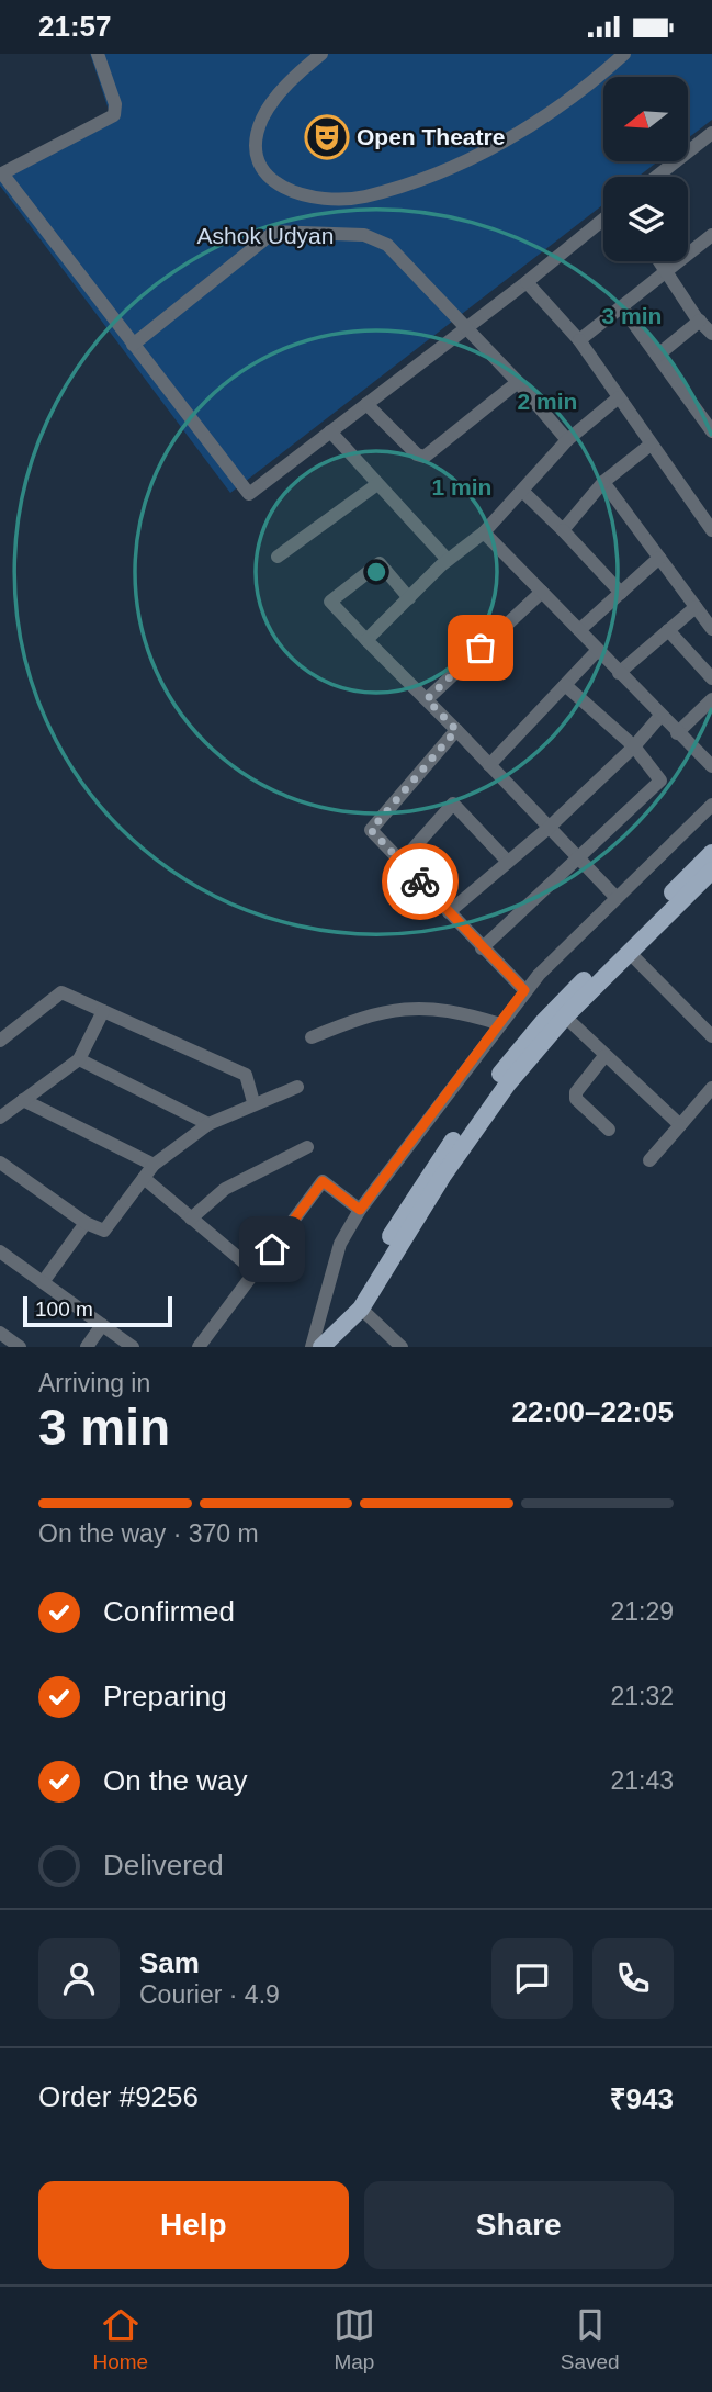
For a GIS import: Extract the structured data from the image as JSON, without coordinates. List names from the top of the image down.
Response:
{
  "parks": ["Ashok Udyan"],
  "places": {
    "theatre": ["Open Theatre"]
  },
  "scale_bar": "100 m",
  "north": "left",
  "page": {
    "status": "21:57",
    "scale": "100 m",
    "heading": ["3 min", "Arriving in", "22:00–22:05"],
    "panel": [
      "Sam",
      "Courier · 4.9",
      "Order #9256",
      "₹943"
    ],
    "bar": "On the way · 370 m",
    "list": [
      ["Confirmed", "21:29"],
      ["Preparing", "21:32"],
      ["On the way", "21:43"],
      "Delivered"
    ],
    "buttons": ["Help", "Share"],
    "tabs": ["Home", "Map", "Saved"]
  },
  "rings": ["3 min", "2 min", "1 min"]
}
